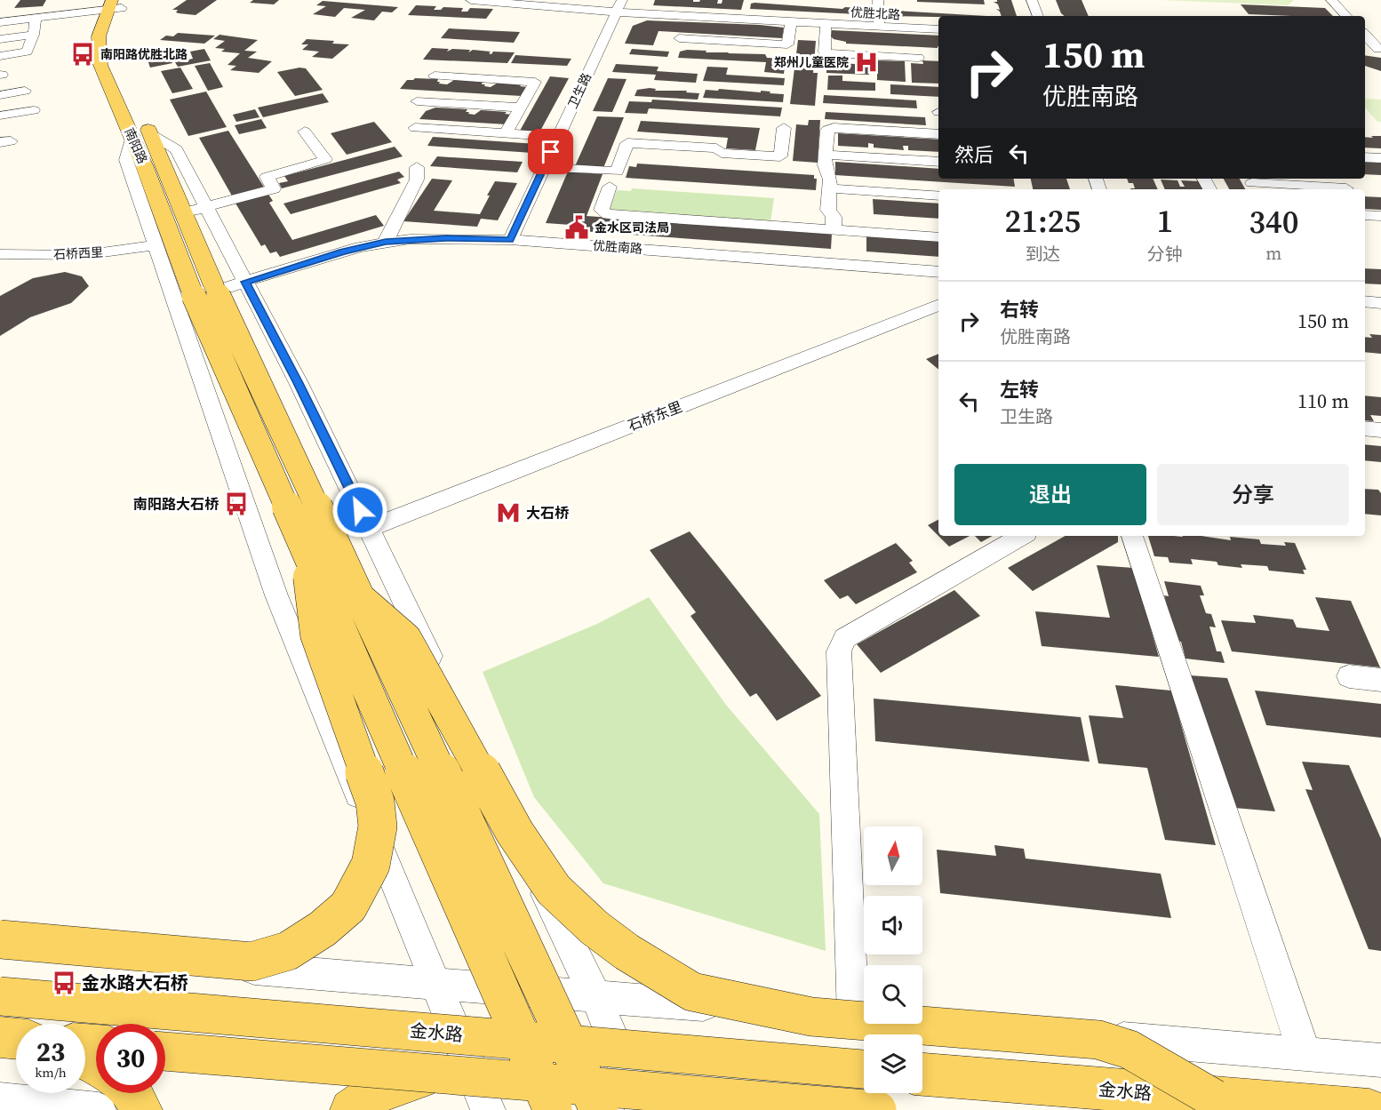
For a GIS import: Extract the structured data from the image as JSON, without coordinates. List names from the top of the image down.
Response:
{
  "streets": {
    "main road": ["南阳路", "金水路"],
    "street": [
      "优胜北路",
      "卫生路",
      "优胜南路",
      "石桥西里",
      "石桥东里"
    ]
  },
  "crossings": [
    ["优胜北路", "卫生路"],
    ["卫生路", "优胜南路"],
    ["南阳路", "优胜南路"]
  ],
  "places": {
    "bus stop": ["南阳路优胜北路", "南阳路大石桥", "金水路大石桥"],
    "hospital": ["郑州儿童医院"],
    "public building": ["金水区司法局"],
    "metro station": ["大石桥"]
  },
  "north": "top",
  "page": {
    "turn": ["150 m", "优胜南路"],
    "then": "然后",
    "eta": [
      "21:25",
      "到达",
      "1",
      "分钟",
      "340",
      "m"
    ],
    "list": [
      {
        "name": "右转",
        "note": "优胜南路",
        "value": "150 m"
      },
      {
        "name": "左转",
        "note": "卫生路",
        "value": "110 m"
      }
    ],
    "buttons": ["退出", "分享"],
    "speed": "23 km/h",
    "limit": "30"
  }
}
